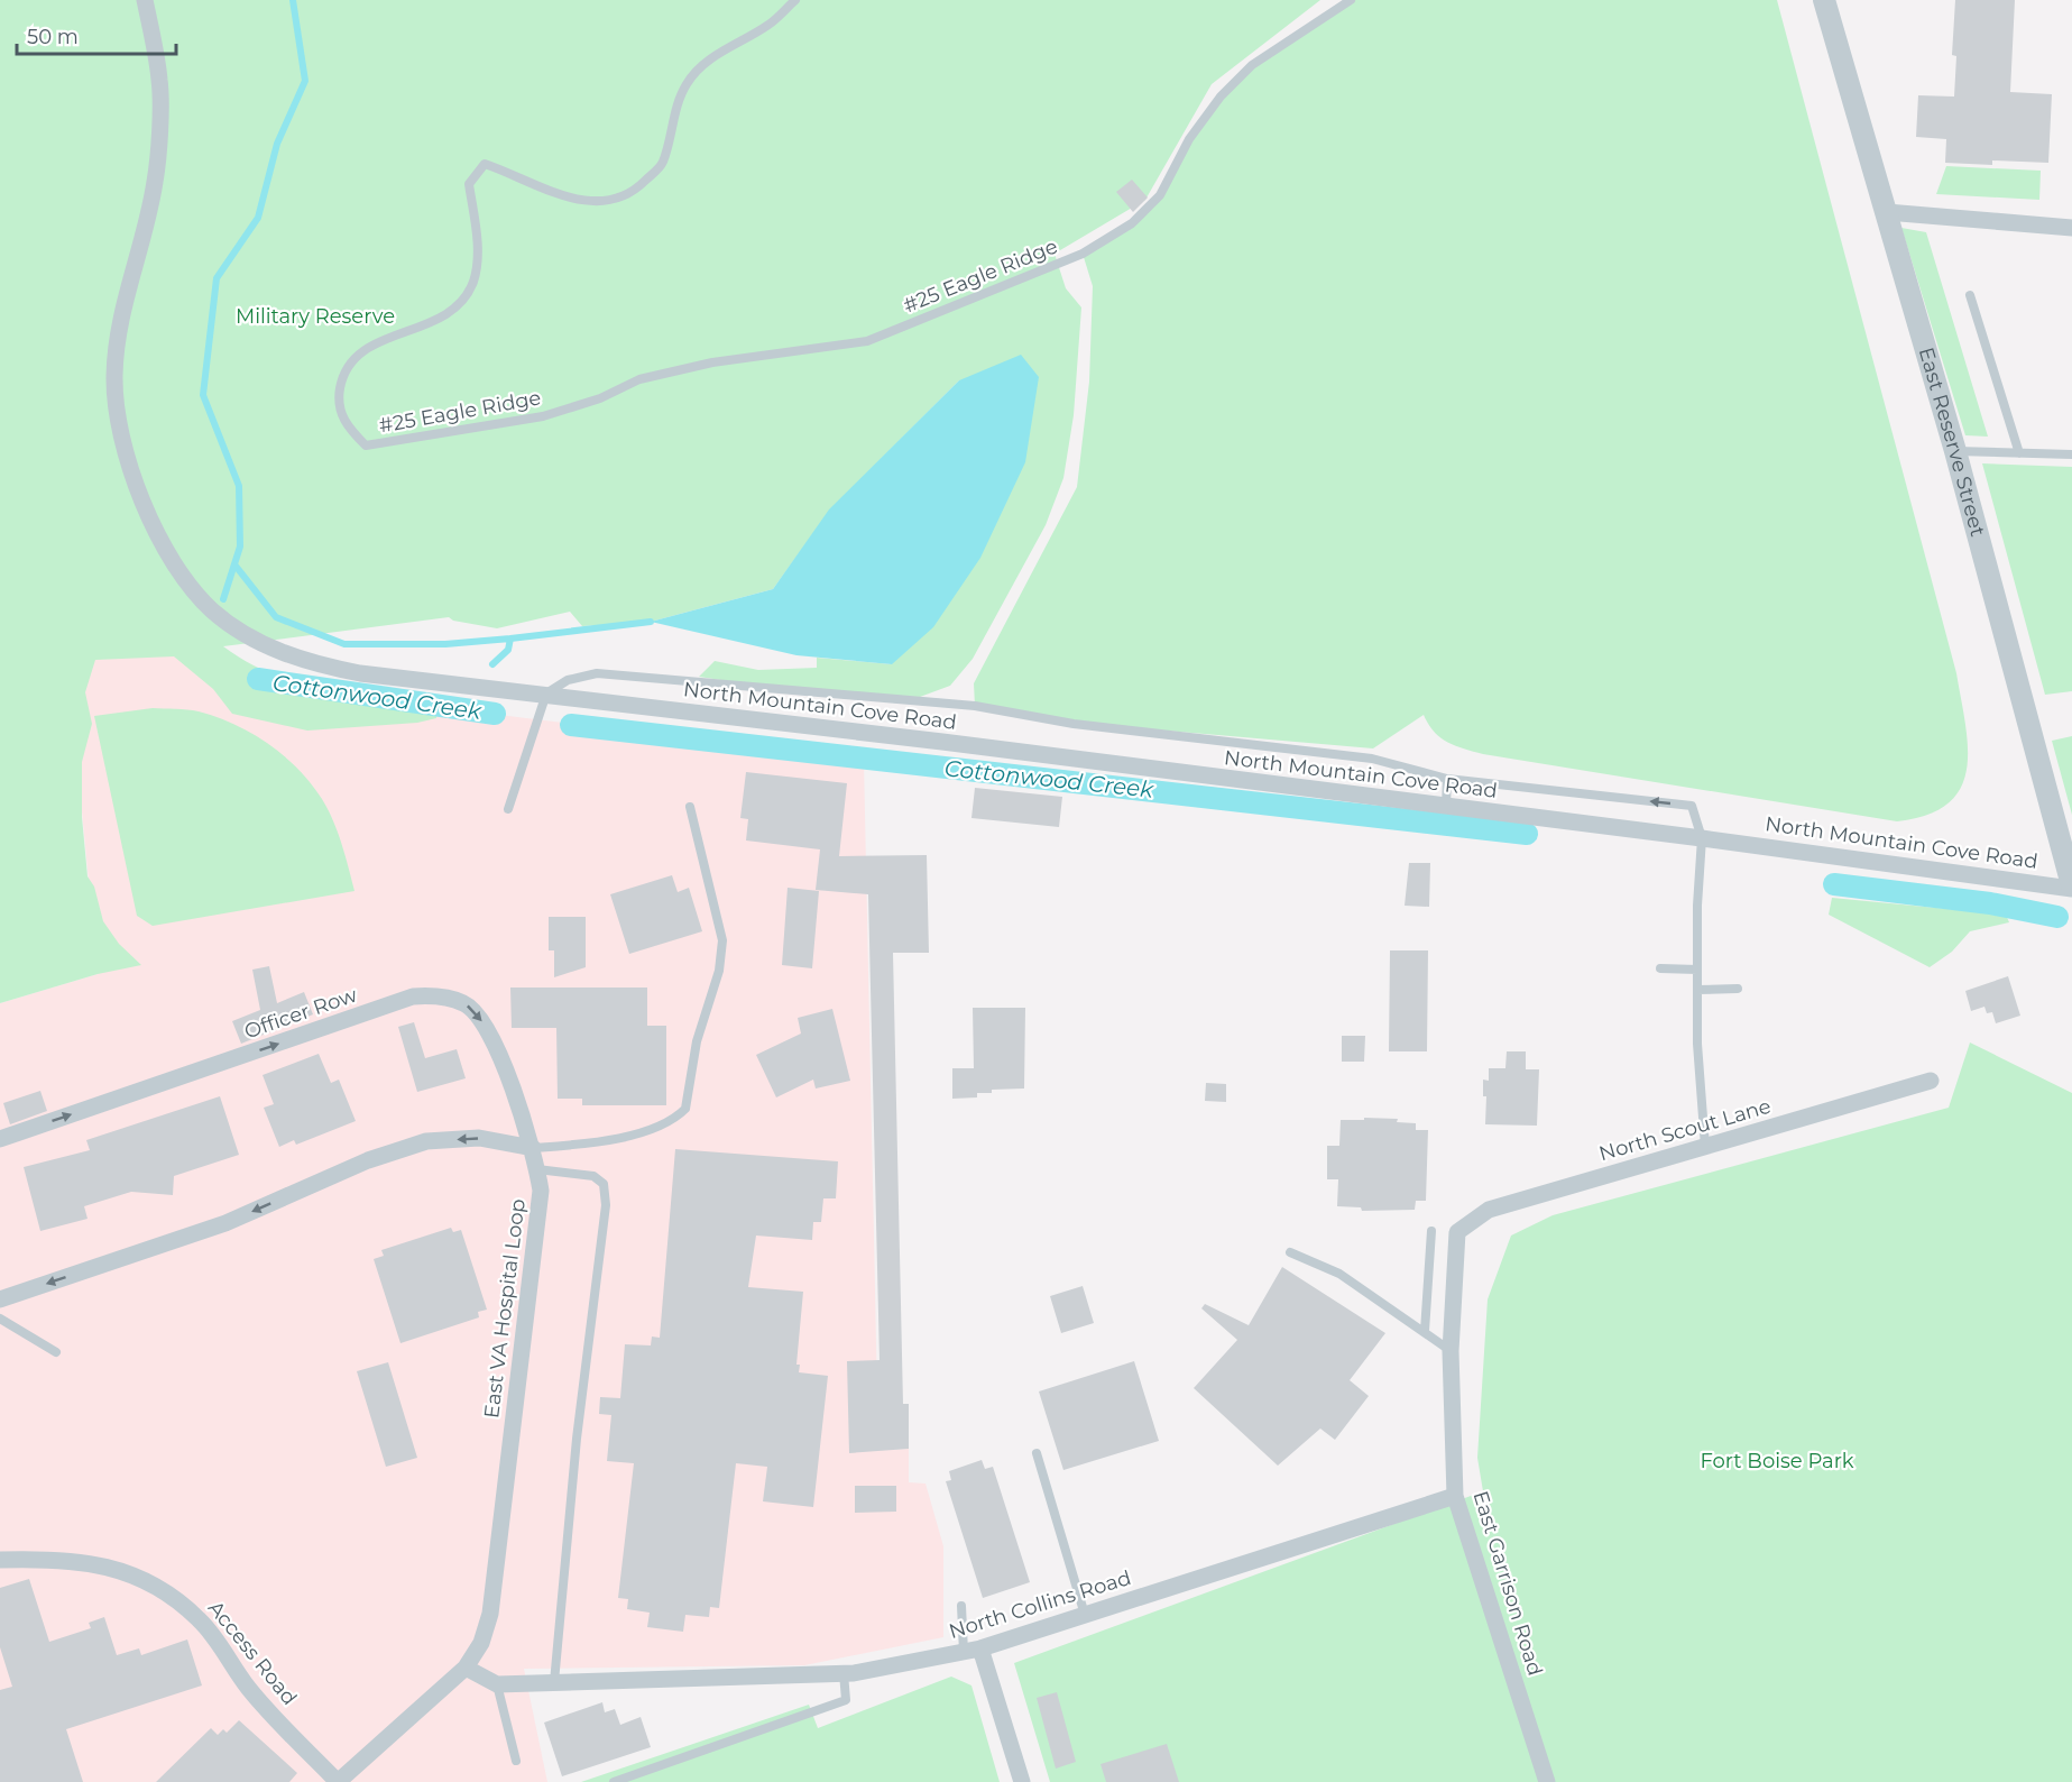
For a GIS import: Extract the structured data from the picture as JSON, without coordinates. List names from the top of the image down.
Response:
{
  "streets": {
    "street": [
      "East Reserve Street",
      "North Mountain Cove Road",
      "Officer Row",
      "North Scout Lane",
      "East VA Hospital Loop",
      "East Garrison Road",
      "North Collins Road",
      "Access Road"
    ],
    "lane": ["#25 Eagle Ridge"]
  },
  "crossings": [
    ["East Reserve Street", "North Mountain Cove Road"],
    ["Officer Row", "East VA Hospital Loop"],
    ["North Scout Lane", "East Garrison Road"],
    ["East VA Hospital Loop", "Access Road"],
    ["East Garrison Road", "North Collins Road"]
  ],
  "water": ["Cottonwood Creek"],
  "parks": ["Military Reserve", "Fort Boise Park"],
  "scale_bar": "50 m"
}
